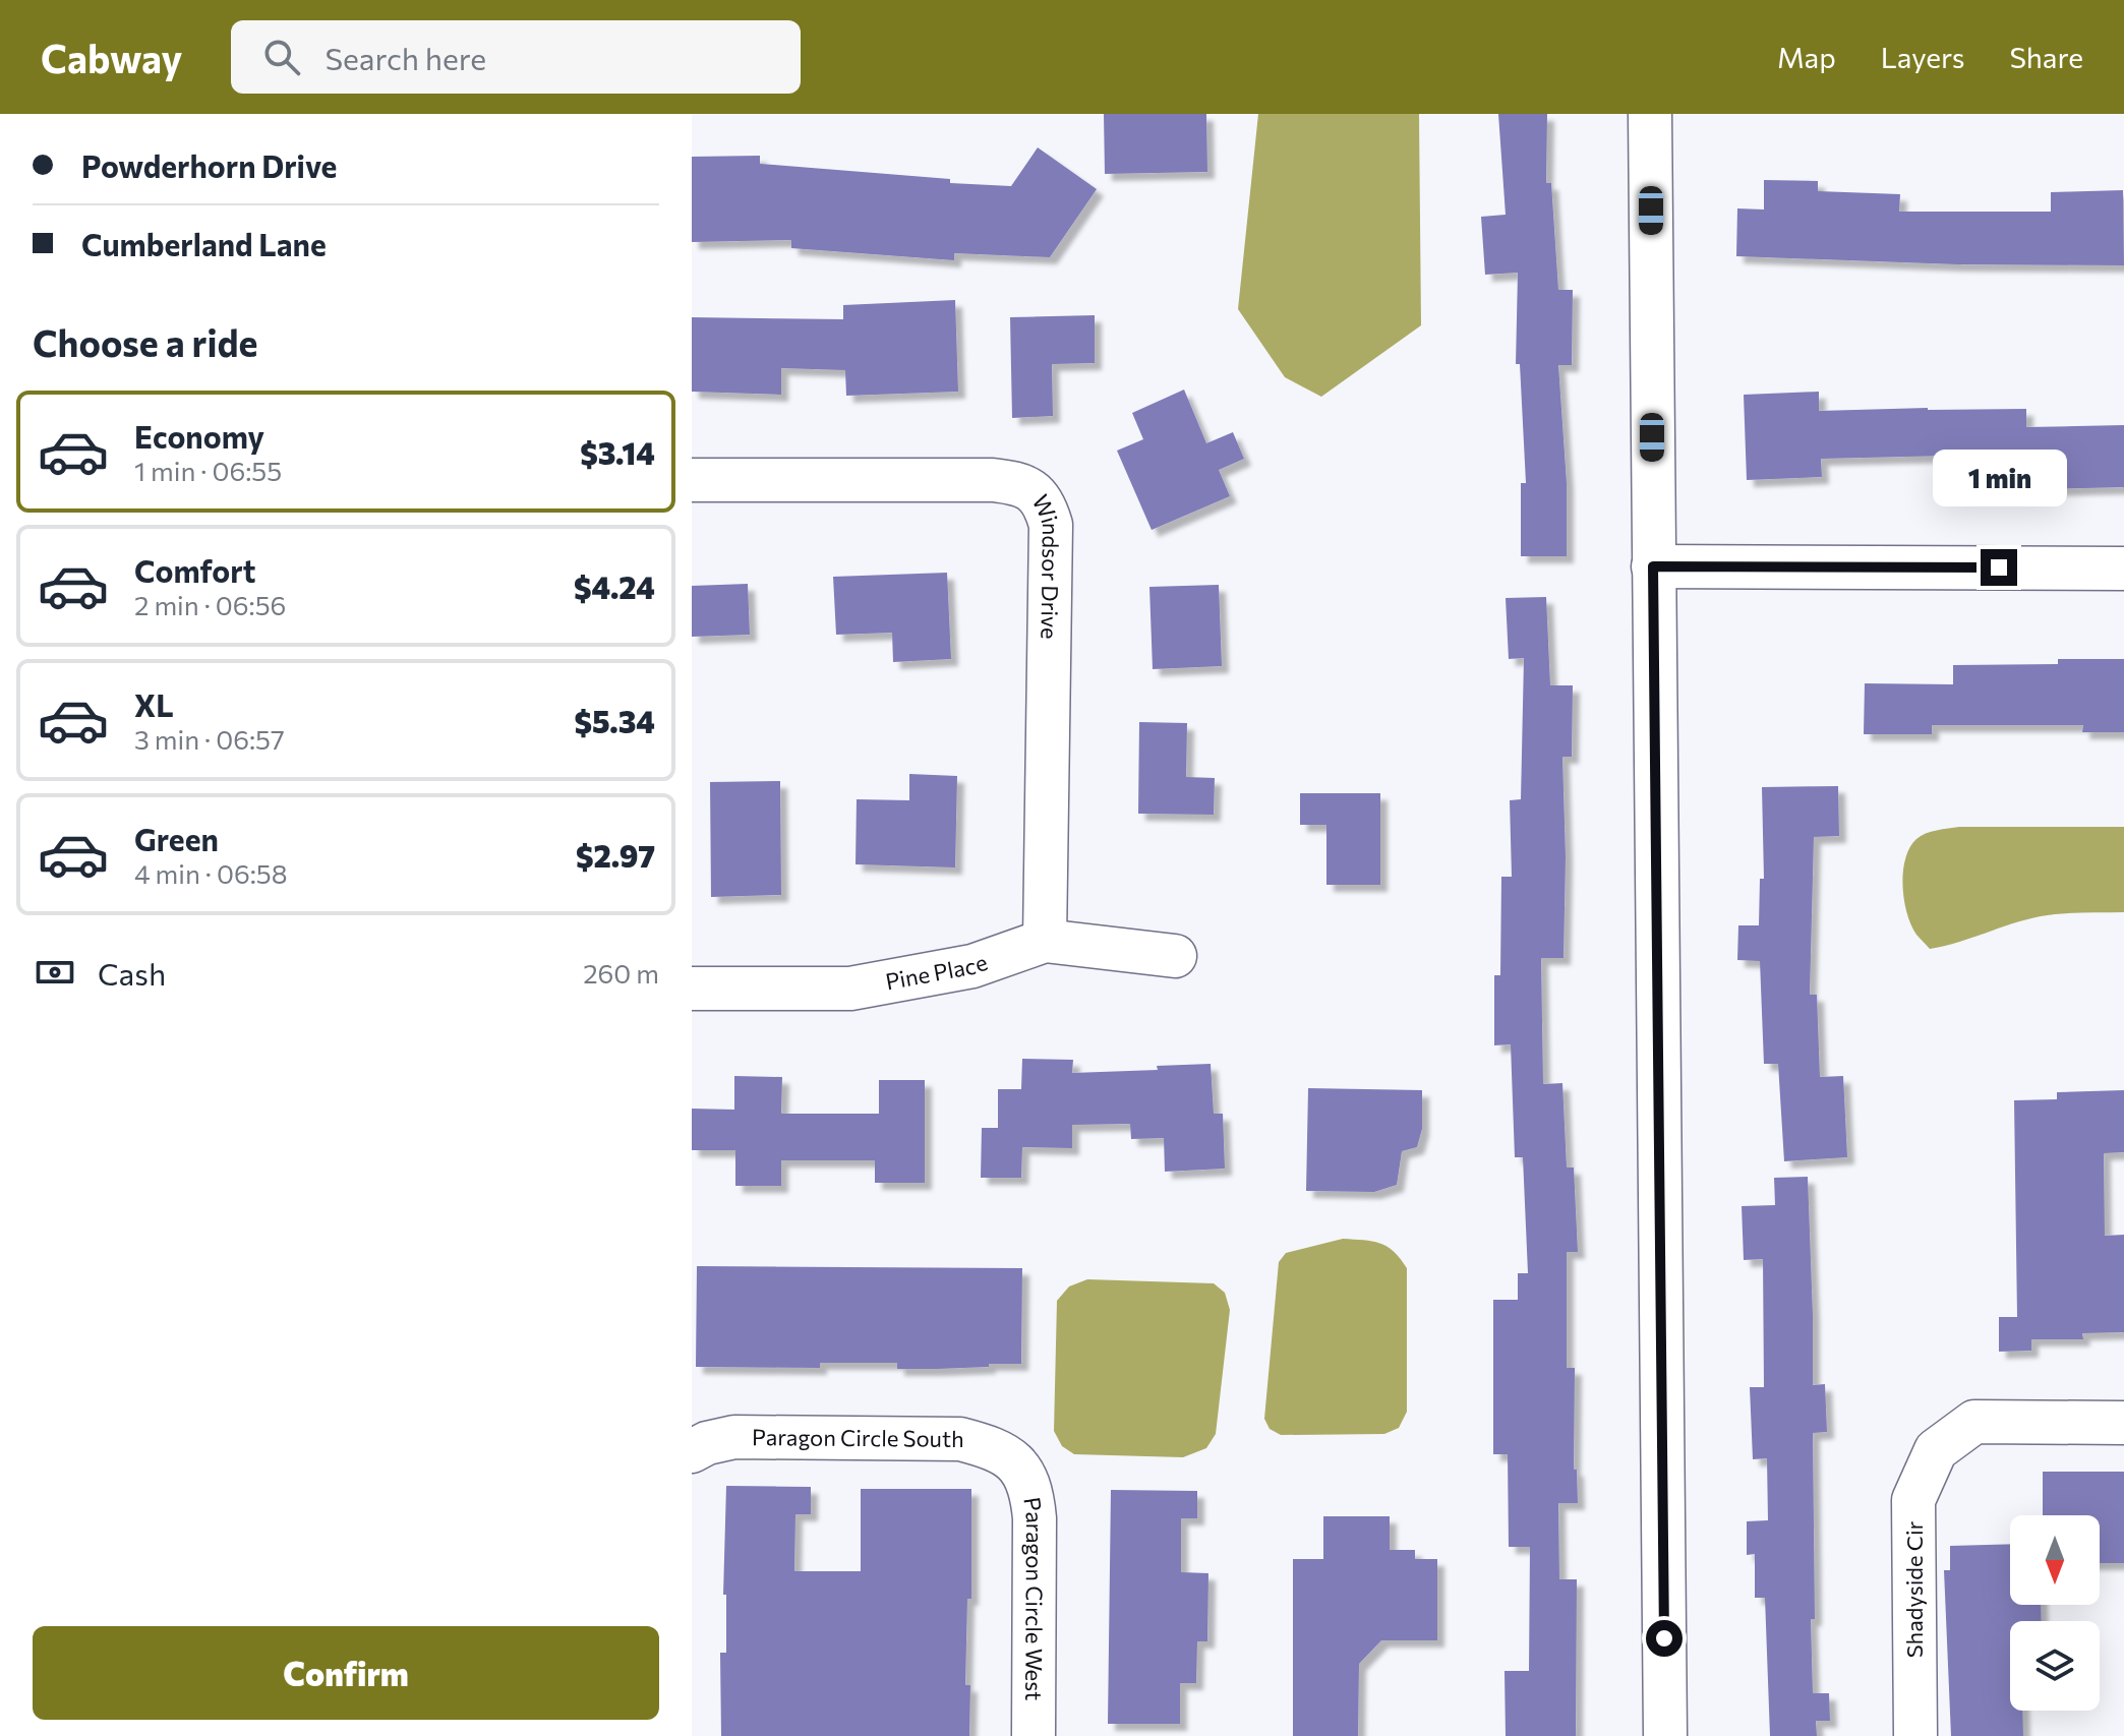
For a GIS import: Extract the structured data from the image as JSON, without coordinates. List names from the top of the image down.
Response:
{
  "streets": {
    "street": [
      "Windsor Drive",
      "Pine Place",
      "Paragon Circle South",
      "Shadyside Cir",
      "Paragon Circle West"
    ]
  },
  "crossings": [
    ["Windsor Drive", "Pine Place"],
    ["Paragon Circle South", "Paragon Circle West"]
  ],
  "north": "bottom",
  "page": {
    "header": "Cabway",
    "search": "Search here",
    "nav": ["Map", "Layers", "Share"],
    "banner": ["Powderhorn Drive", "Cumberland Lane"],
    "heading": "Choose a ride",
    "list": [
      {
        "name": "Economy",
        "note": "1 min · 06:55",
        "value": "$3.14"
      },
      {
        "name": "Comfort",
        "note": "2 min · 06:56",
        "value": "$4.24"
      },
      {
        "name": "XL",
        "note": "3 min · 06:57",
        "value": "$5.34"
      },
      {
        "name": "Green",
        "note": "4 min · 06:58",
        "value": "$2.97"
      }
    ],
    "bubble": "1 min",
    "pay": ["Cash", "260 m"],
    "buttons": "Confirm"
  }
}
